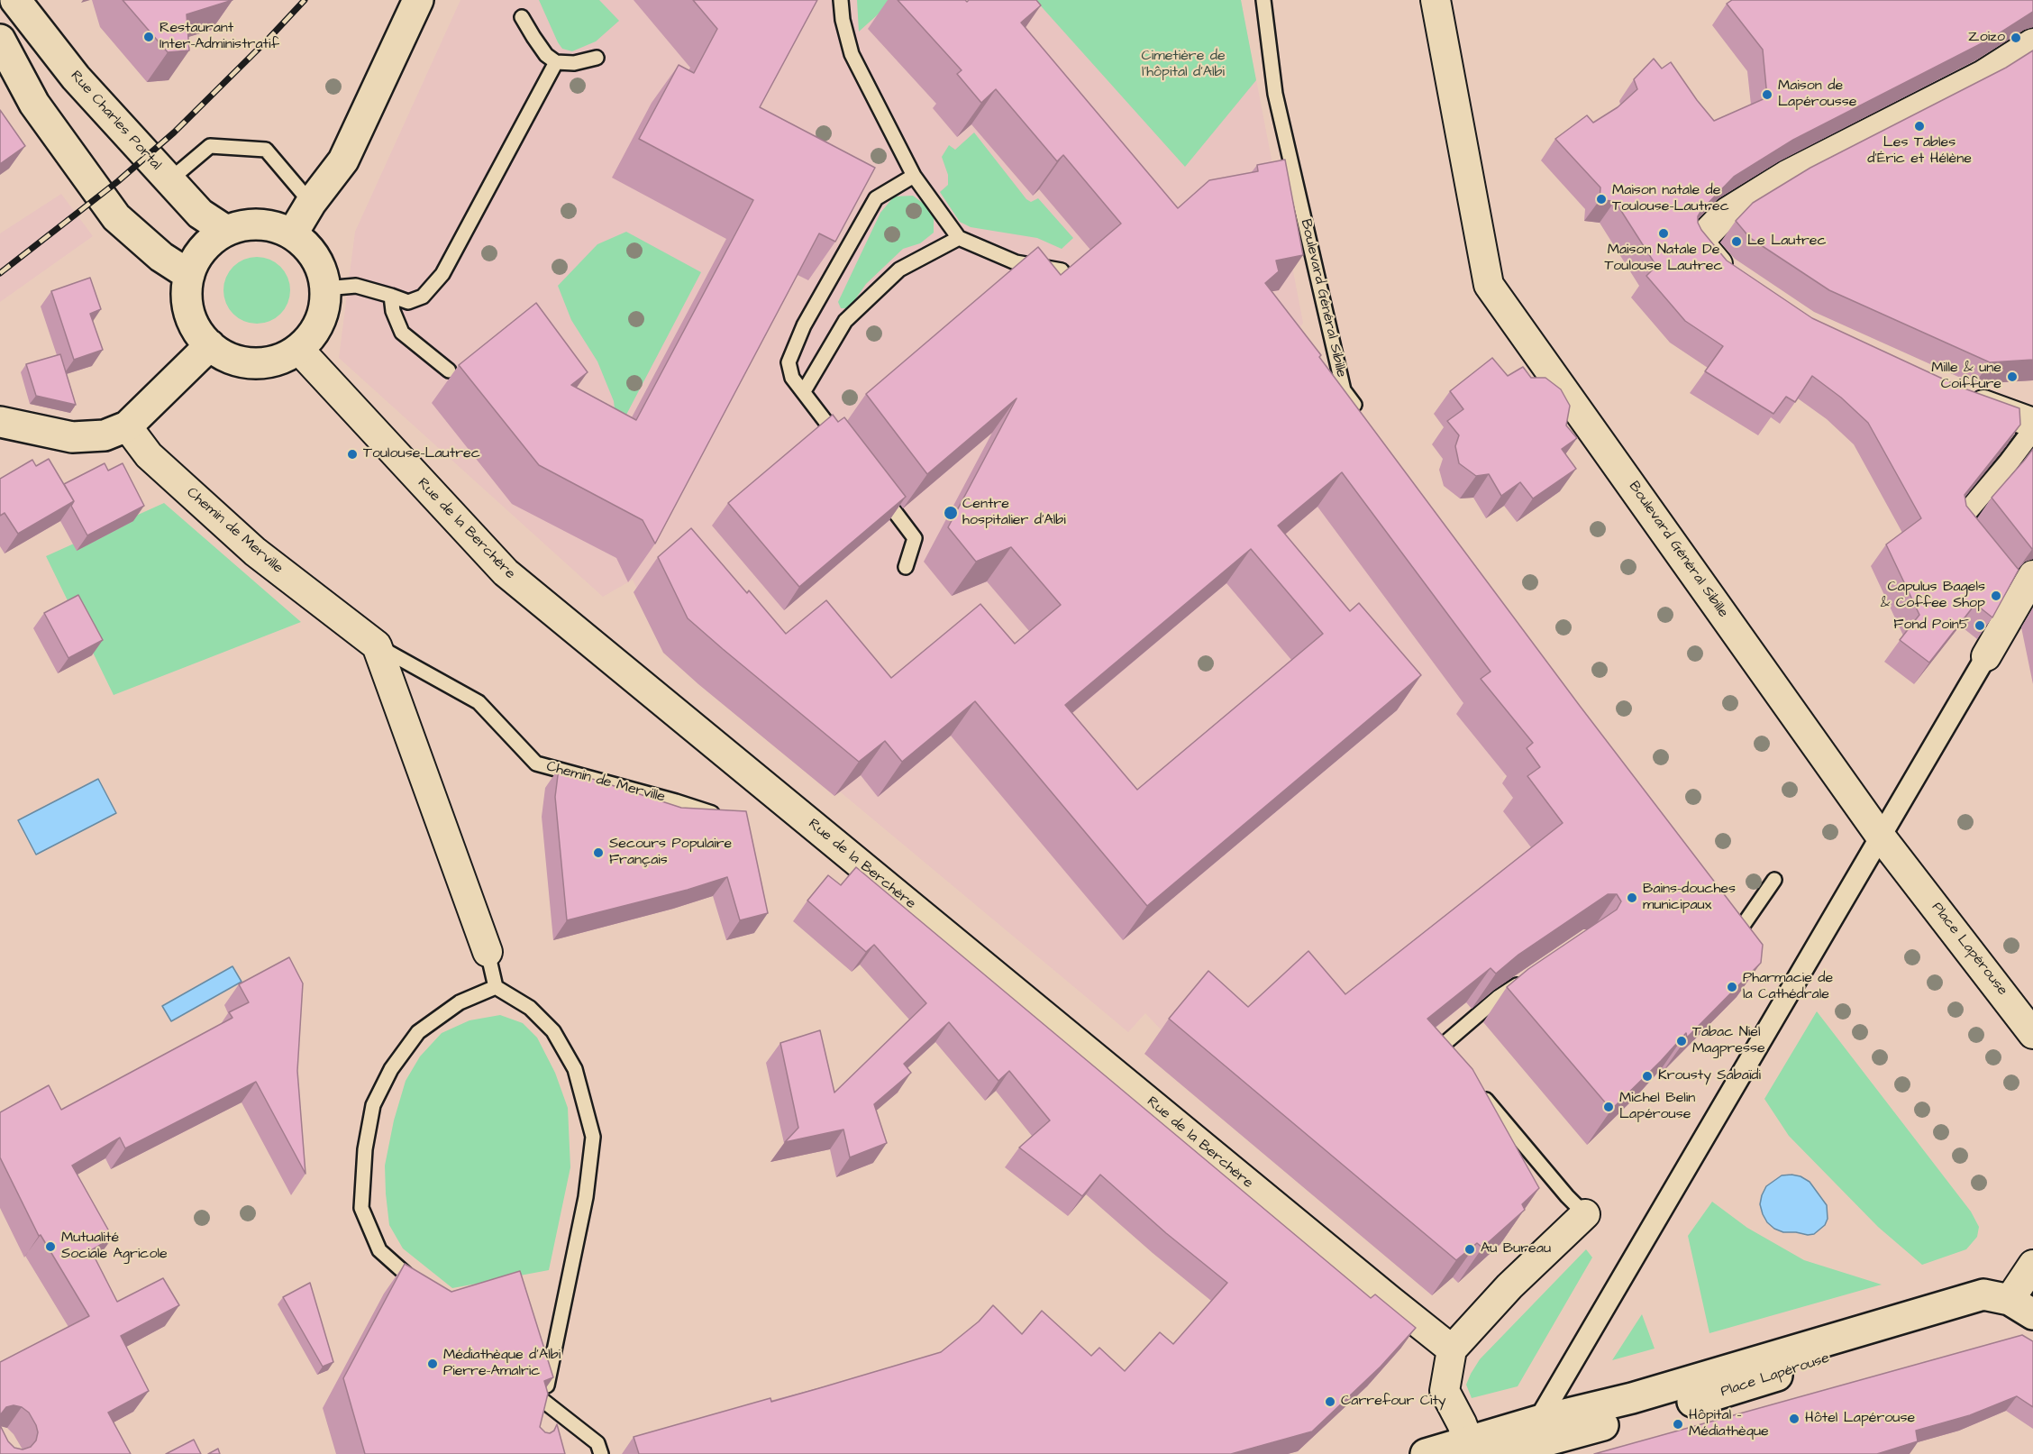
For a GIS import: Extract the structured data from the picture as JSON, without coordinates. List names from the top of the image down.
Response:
{
  "streets": {
    "street": [
      "Rue Charles Portal",
      "Boulevard Général Sibille",
      "Rue de la Berchère",
      "Chemin de Merville",
      "Place Lapérouse"
    ]
  },
  "crossings": [
    ["Rue Charles Portal", "Rue de la Berchère"],
    ["Boulevard Général Sibille", "Place Lapérouse"]
  ],
  "parks": ["Cimetière de l'hôpital d'Albi"],
  "places": [
    "Restaurant Inter-Administratif",
    "Zoizo",
    "Maison de Lapérousse",
    "Les Tables d'Éric et Hélène",
    "Maison natale de Toulouse-Lautrec",
    "Maison Natale De Toulouse Lautrec",
    "Le Lautrec",
    "Mille & une Coiffure",
    "Toulouse-Lautrec",
    "Centre hospitalier d'Albi",
    "Capulus Bagels & Coffee Shop",
    "Fond Poin5",
    "Secours Populaire Français",
    "Bains-douches municipaux",
    "Pharmacie de la Cathédrale",
    "Tabac Niel Magpresse",
    "Krousty Sabaïdi",
    "Michel Belin Lapérouse",
    "Mutualité Sociale Agricole",
    "Au Bureau",
    "Médiathèque d'Albi Pierre-Amalric",
    "Carrefour City",
    "Hôtel Lapérouse",
    "Hôpital - Médiathèque"
  ]
}
